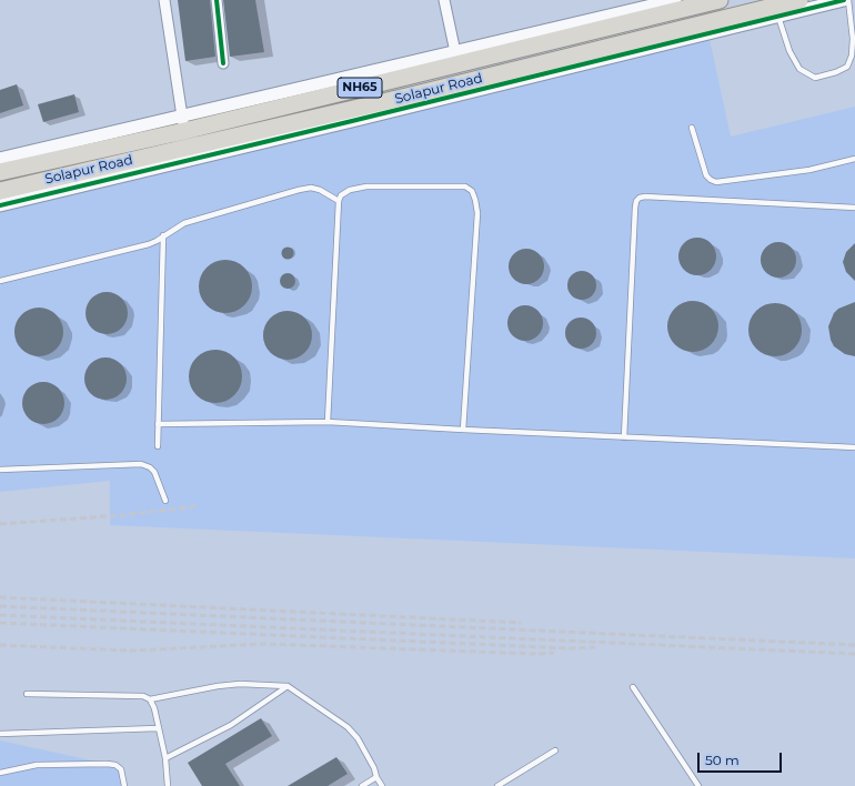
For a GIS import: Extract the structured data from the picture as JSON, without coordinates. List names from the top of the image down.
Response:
{
  "streets": {
    "highway": ["NH65", "Solapur Road"]
  },
  "scale_bar": "50 m"
}
